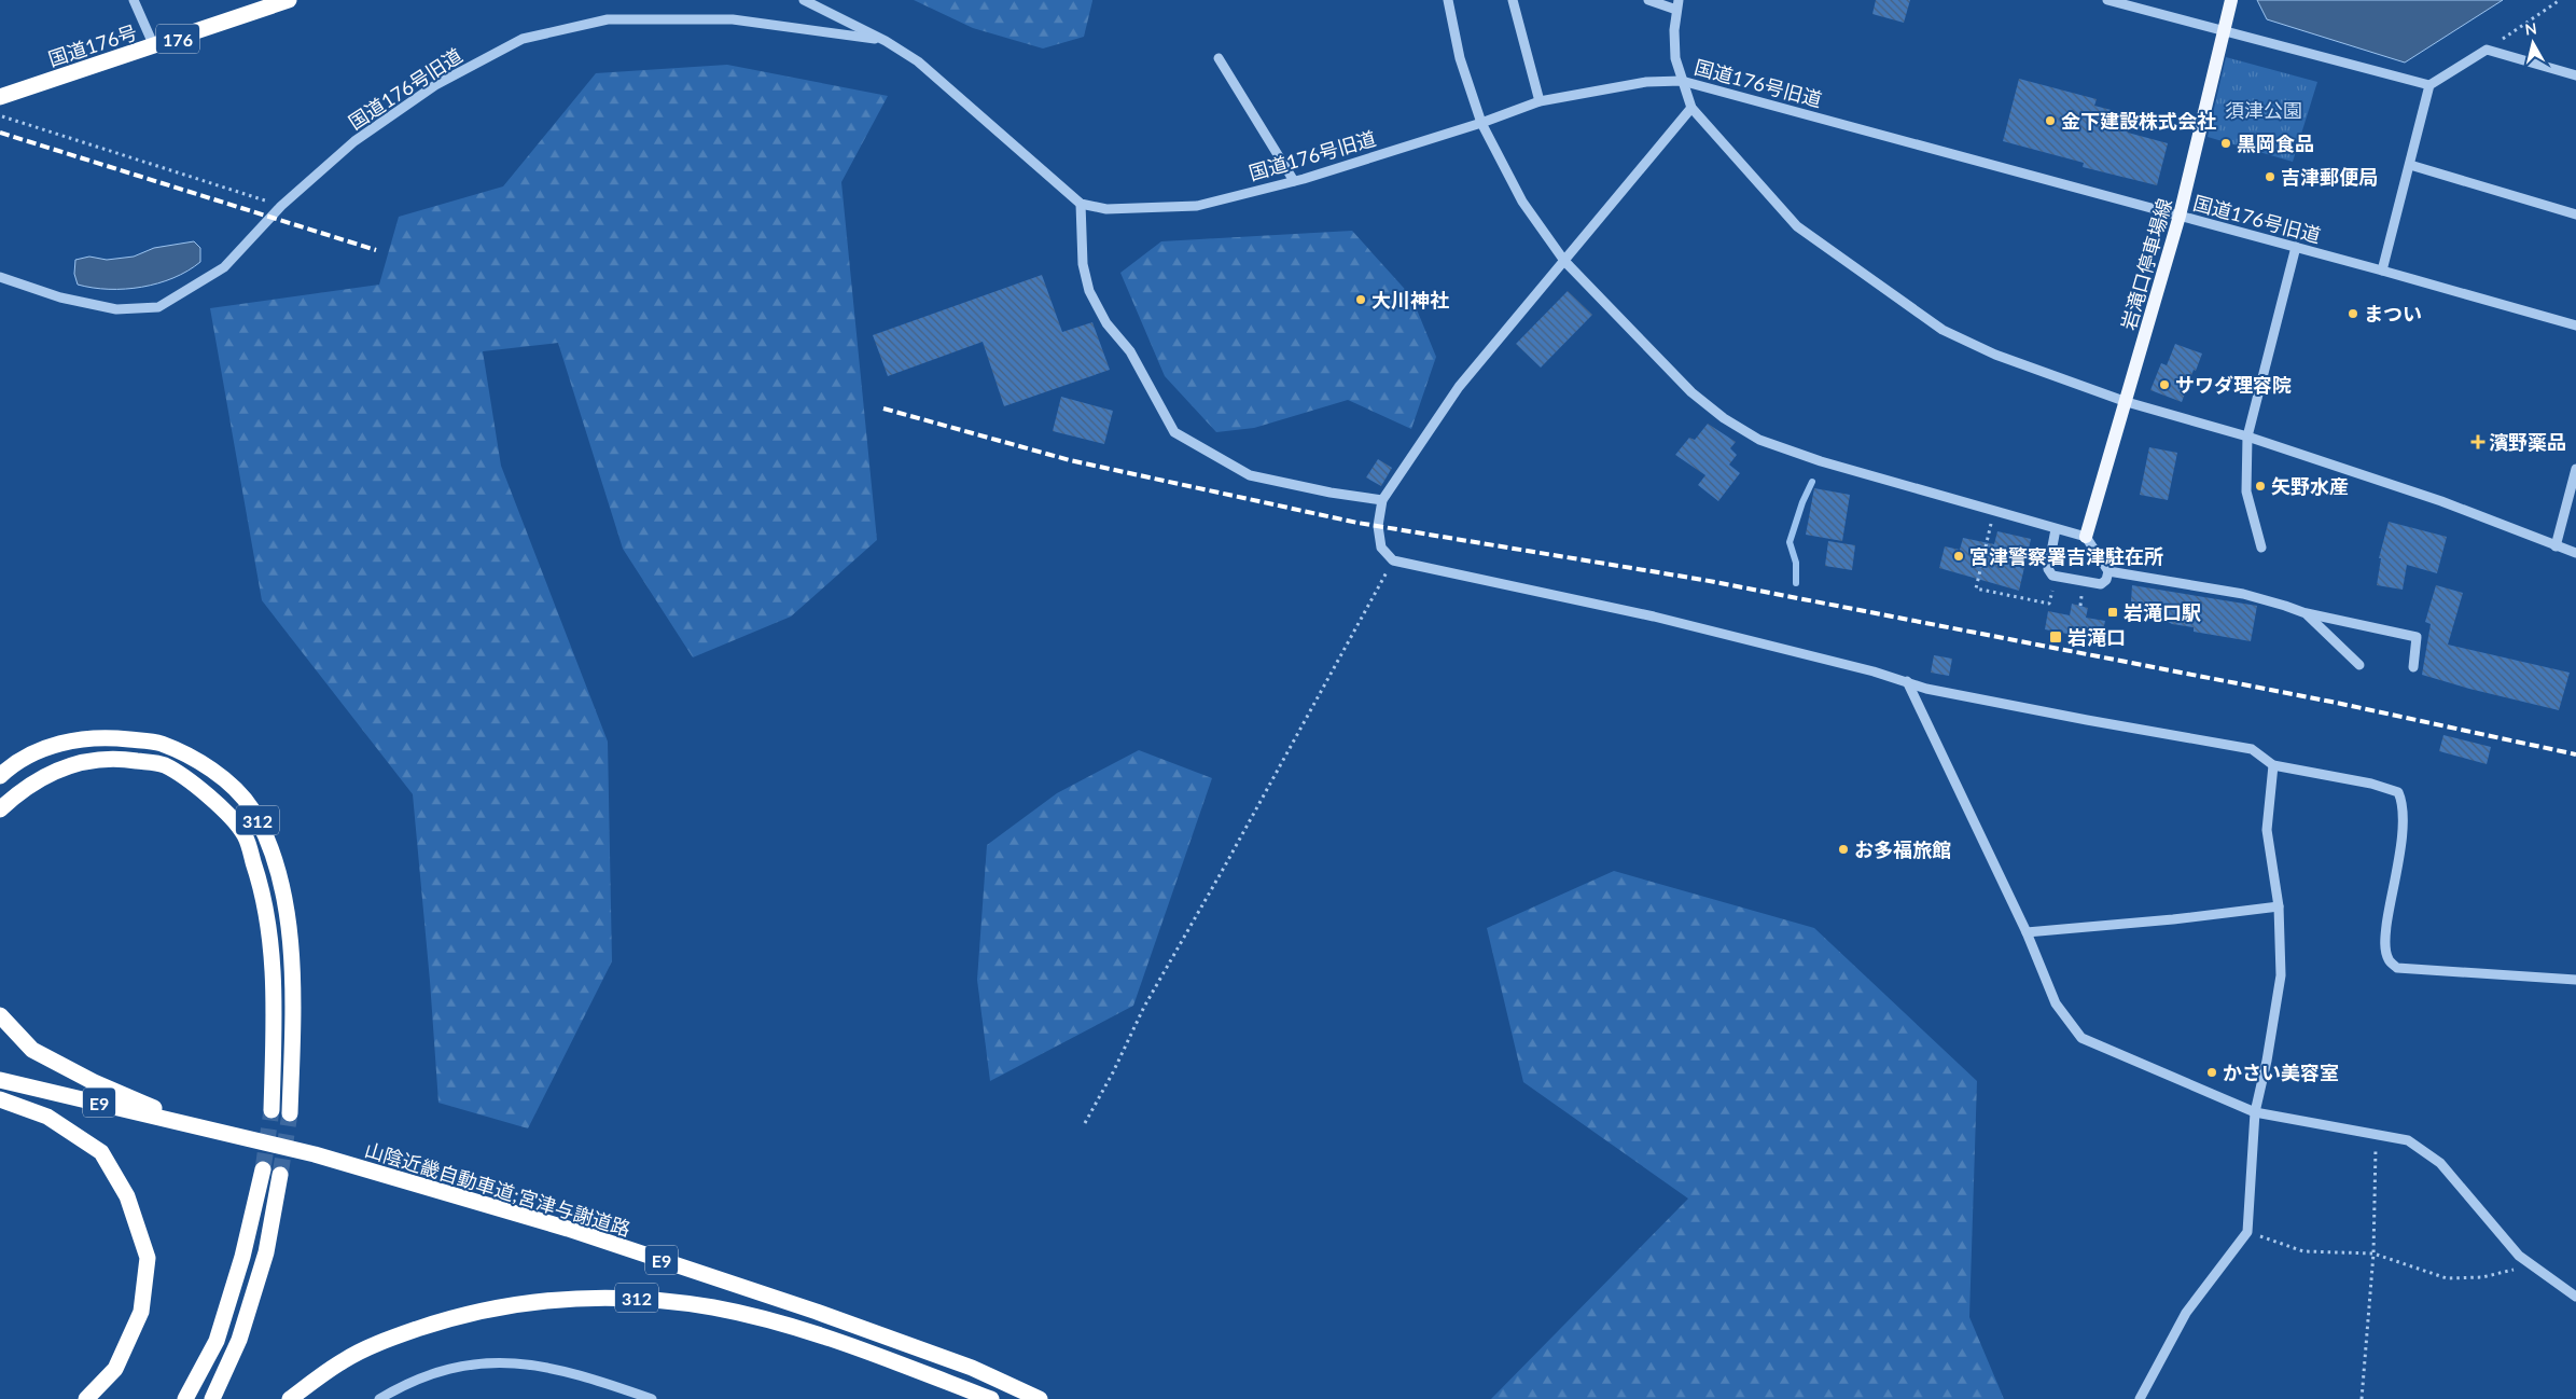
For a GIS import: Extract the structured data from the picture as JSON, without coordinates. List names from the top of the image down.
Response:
{
  "streets": {
    "highway": [
      "176",
      "国道176号",
      "312",
      "E9",
      "山陰近畿自動車道;宮津与謝道路"
    ],
    "main road": ["岩滝口停車場線"],
    "street": ["国道176号旧道"]
  },
  "crossings": [
    ["国道176号旧道", "岩滝口停車場線"],
    ["E9", "山陰近畿自動車道;宮津与謝道路"]
  ],
  "parks": ["須津公園"],
  "places": {
    "other": [
      "金下建設株式会社",
      "黒岡食品",
      "吉津郵便局",
      "大川神社",
      "まつい",
      "サワダ理容院",
      "矢野水産",
      "宮津警察署吉津駐在所",
      "お多福旅館",
      "かさい美容室"
    ],
    "health": ["濱野薬品"],
    "transit": ["岩滝口駅", "岩滝口"]
  },
  "north": "top"
}
